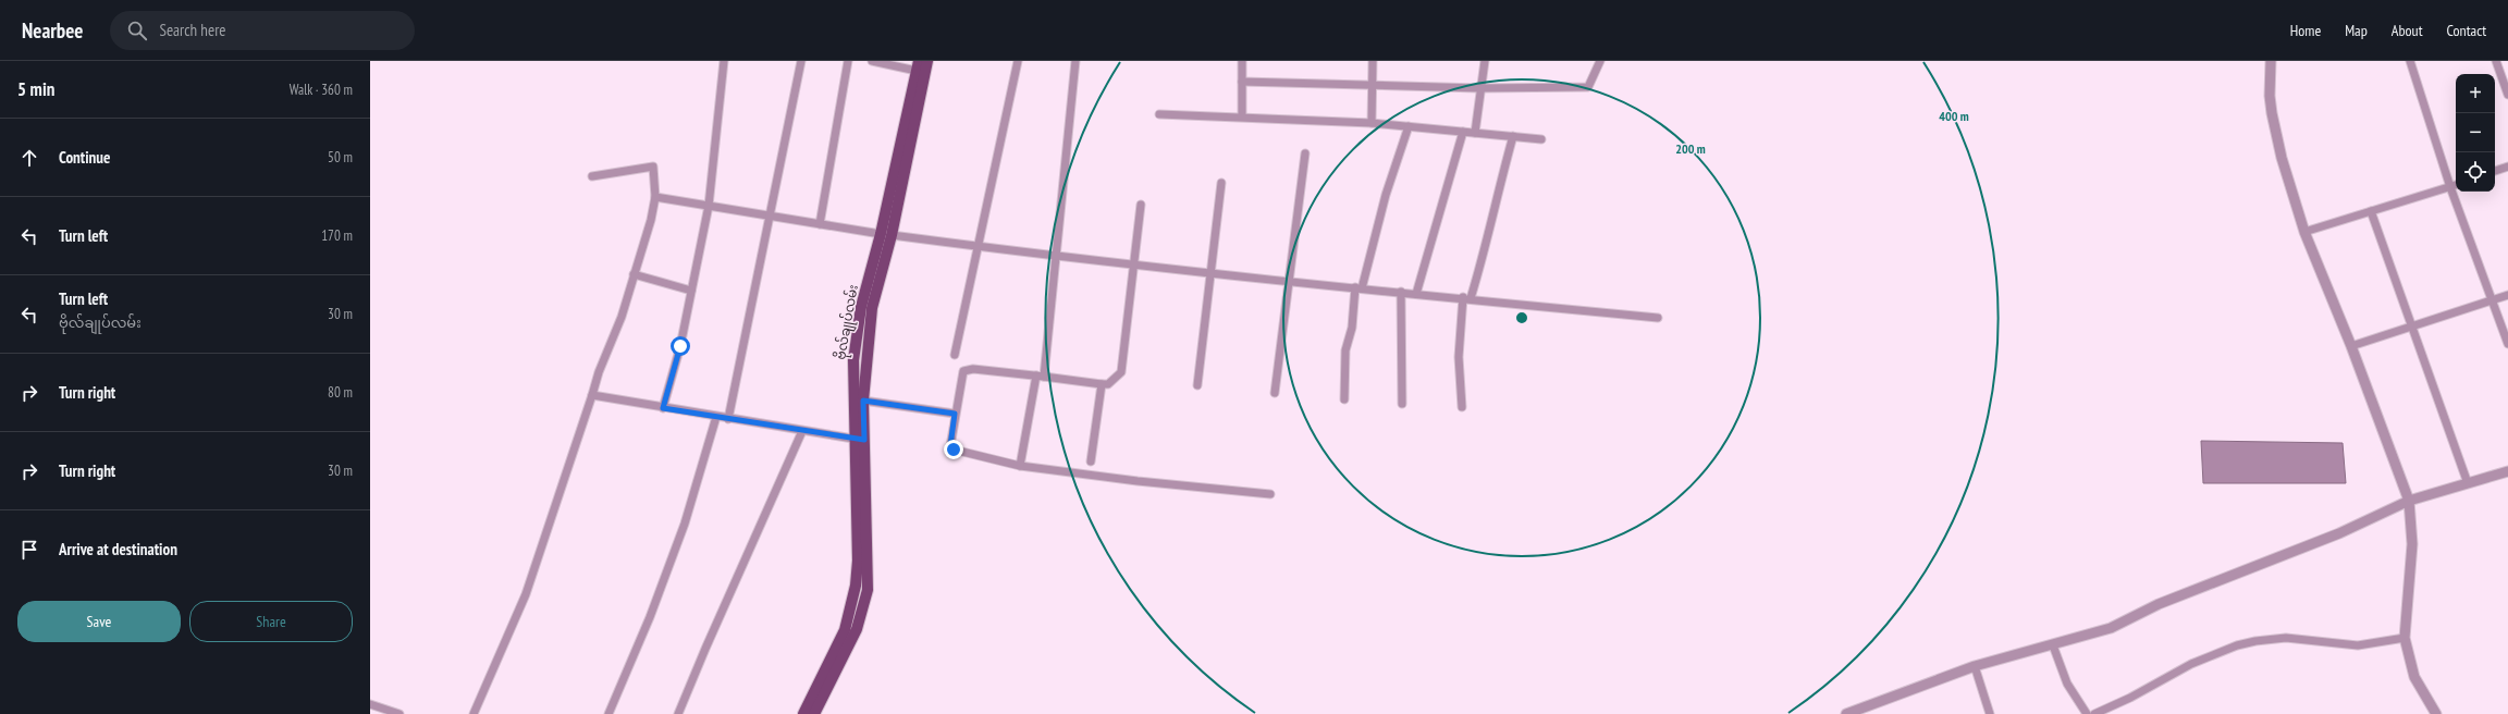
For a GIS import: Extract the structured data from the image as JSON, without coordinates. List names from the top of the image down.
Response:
{
  "streets": {
    "main road": ["ဗိုလ်ချုပ်လမ်း"]
  },
  "page": {
    "header": "Nearbee",
    "search": "Search here",
    "nav": [
      "Home",
      "Map",
      "About",
      "Contact"
    ],
    "heading": ["5 min", "Walk · 360 m"],
    "map_buttons": ["+", "−"],
    "list": [
      ["Continue", "50 m"],
      ["Turn left", "170 m"],
      ["Turn left", "ဗိုလ်ချုပ်လမ်း", "30 m"],
      ["Turn right", "80 m"],
      ["Turn right", "30 m"],
      "Arrive at destination"
    ],
    "buttons": ["Save", "Share"]
  },
  "rings": ["400 m", "200 m"]
}
